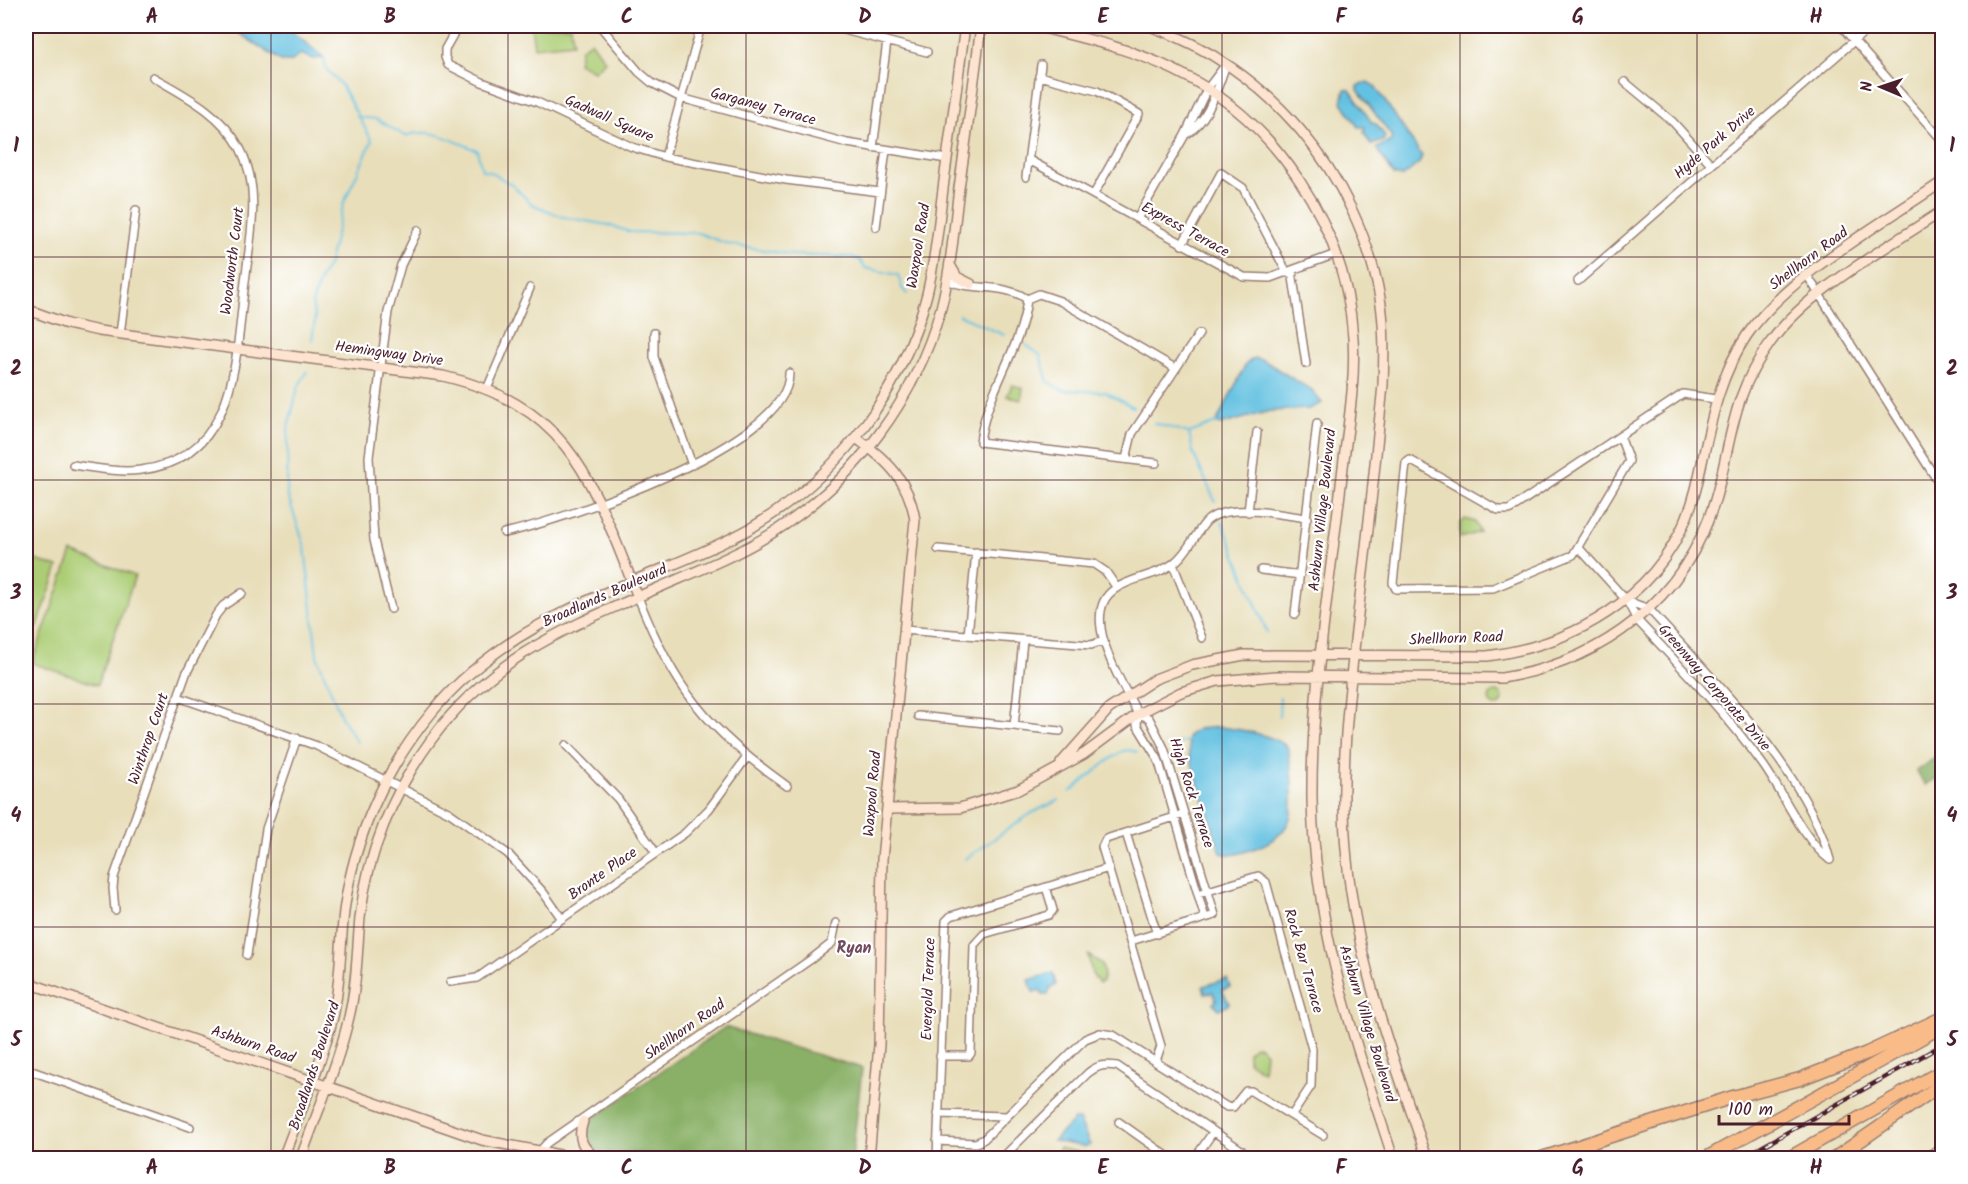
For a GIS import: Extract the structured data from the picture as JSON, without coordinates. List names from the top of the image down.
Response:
{
  "streets": {
    "main road": [
      "Waxpool Road",
      "Shellhorn Road",
      "Hemingway Drive",
      "Ashburn Village Boulevard",
      "Broadlands Boulevard",
      "Ashburn Road"
    ],
    "street": [
      "Garganey Terrace",
      "Gadwall Square",
      "Hyde Park Drive",
      "Express Terrace",
      "Woodworth Court",
      "Greenway Corporate Drive",
      "Winthrop Court",
      "High Rock Terrace",
      "Bronte Place",
      "Rock Bar Terrace",
      "Evergold Terrace"
    ]
  },
  "crossings": [
    ["Garganey Terrace", "Waxpool Road"],
    ["Express Terrace", "Ashburn Village Boulevard"],
    ["Waxpool Road", "Shellhorn Road"],
    ["Waxpool Road", "Broadlands Boulevard"],
    ["Shellhorn Road", "Ashburn Village Boulevard"],
    ["Shellhorn Road", "Greenway Corporate Drive"],
    ["Shellhorn Road", "High Rock Terrace"],
    ["Shellhorn Road", "Ashburn Road"],
    ["Woodworth Court", "Hemingway Drive"],
    ["Hemingway Drive", "Broadlands Boulevard"],
    ["Broadlands Boulevard", "Ashburn Road"],
    ["High Rock Terrace", "Rock Bar Terrace"]
  ],
  "districts": ["Ryan"],
  "scale_bar": "100 m",
  "north": "left",
  "grid": {
    "columns": [
      "A",
      "B",
      "C",
      "D",
      "E",
      "F",
      "G",
      "H"
    ],
    "rows": [
      "1",
      "2",
      "3",
      "4",
      "5"
    ]
  }
}
